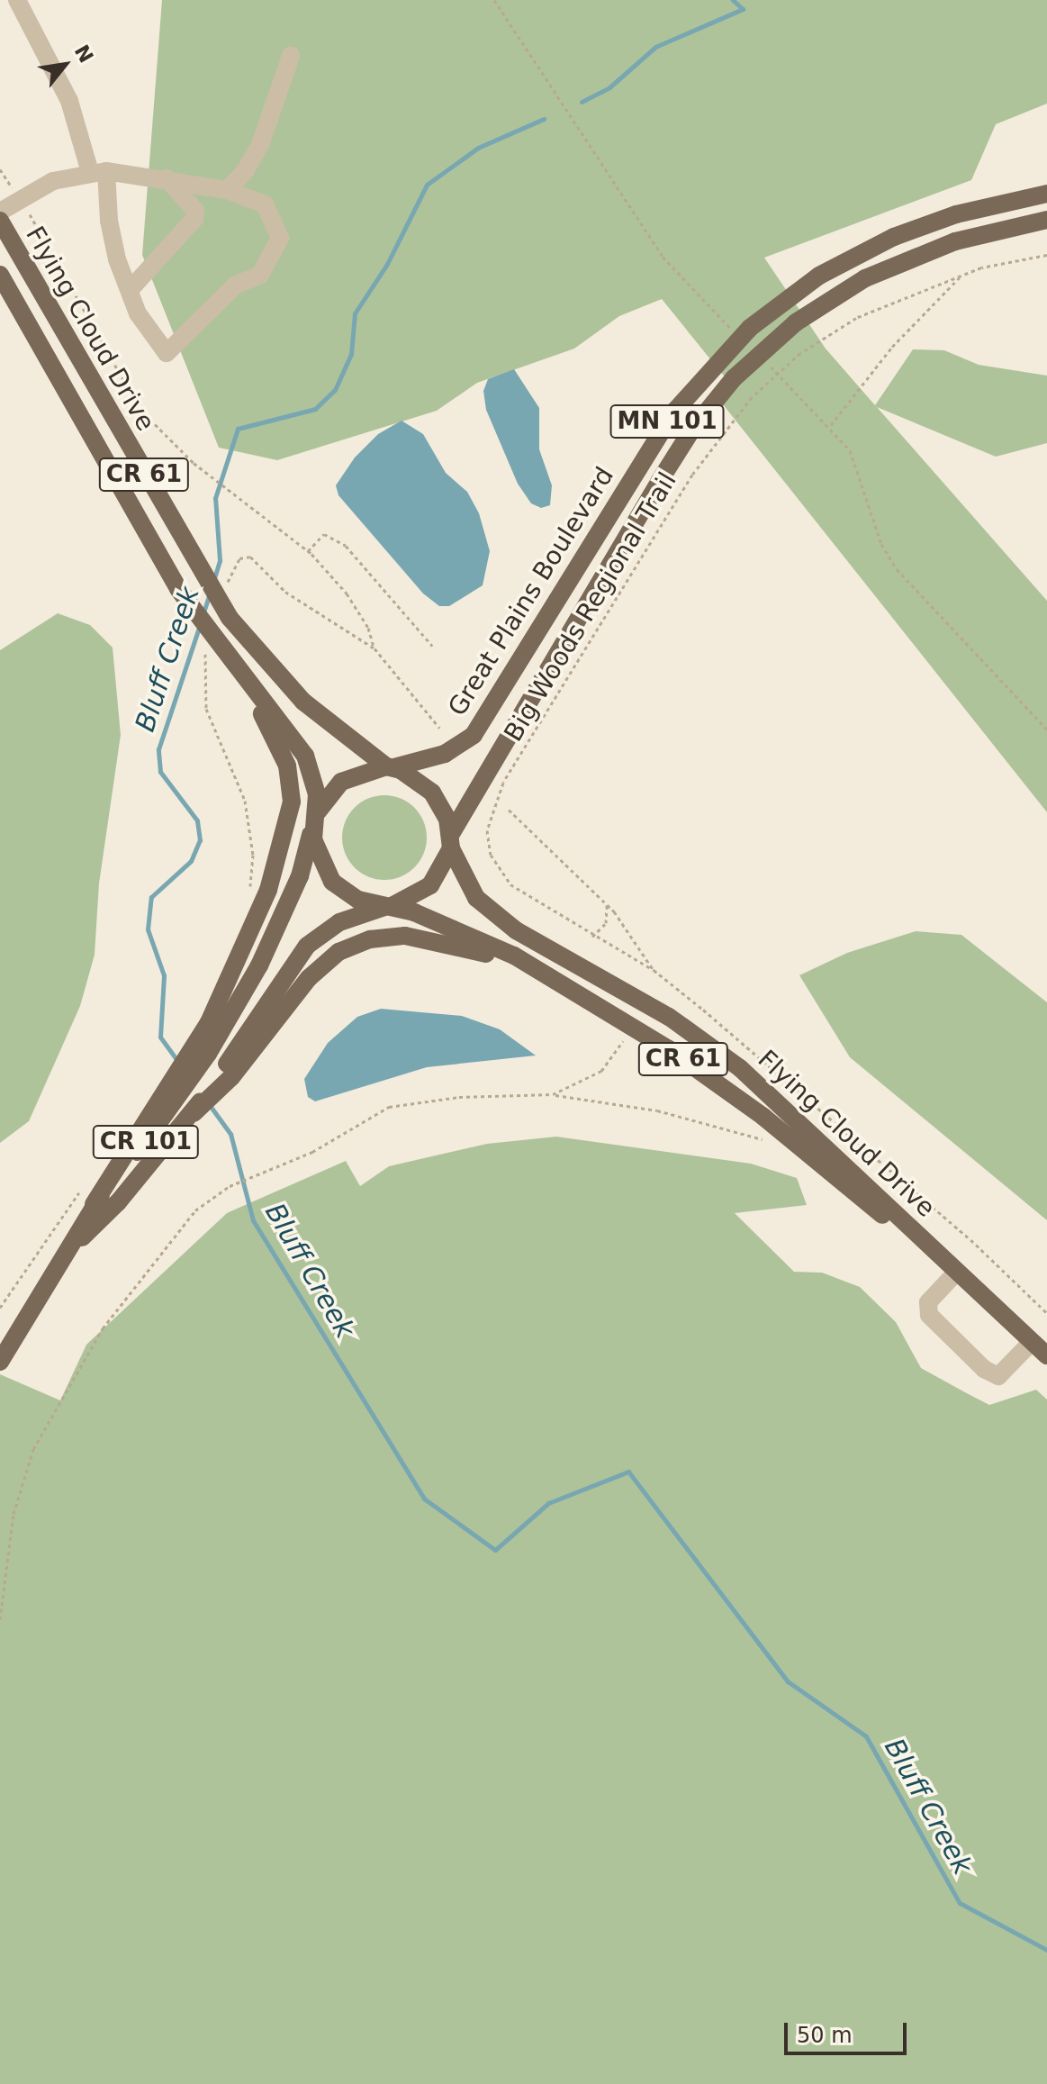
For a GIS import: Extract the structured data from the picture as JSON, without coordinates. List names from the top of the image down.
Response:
{
  "streets": {
    "main road": [
      "Flying Cloud Drive",
      "MN 101",
      "CR 61",
      "Great Plains Boulevard",
      "CR 101"
    ],
    "path": ["Big Woods Regional Trail"]
  },
  "crossings": [
    ["Flying Cloud Drive", "Great Plains Boulevard"]
  ],
  "water": ["Bluff Creek"],
  "scale_bar": "50 m",
  "north": "top right"
}
